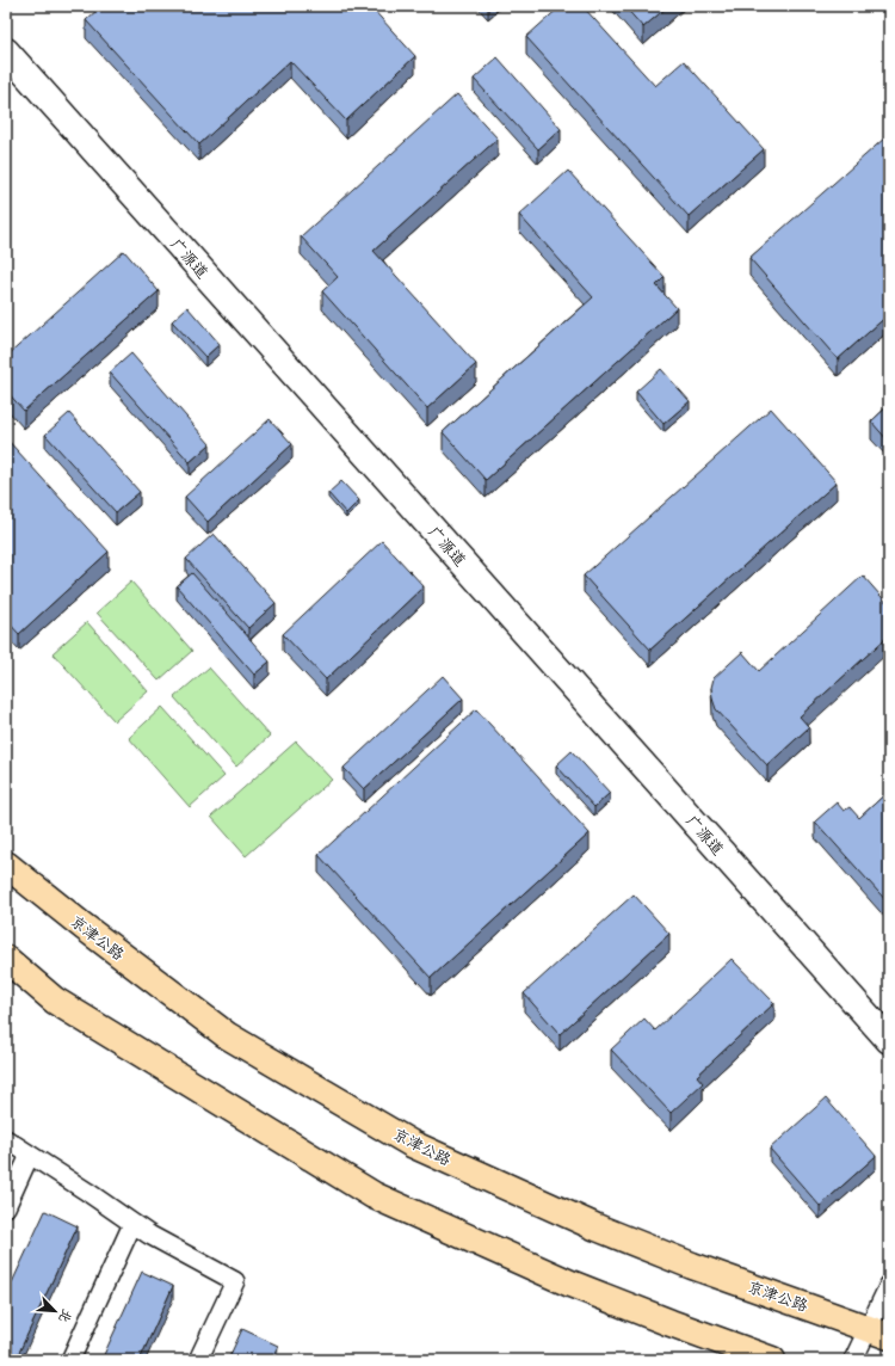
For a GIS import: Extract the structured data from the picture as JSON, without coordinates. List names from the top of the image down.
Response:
{
  "streets": {
    "highway": ["京津公路"],
    "main road": ["广源道"]
  },
  "north": "bottom right"
}
